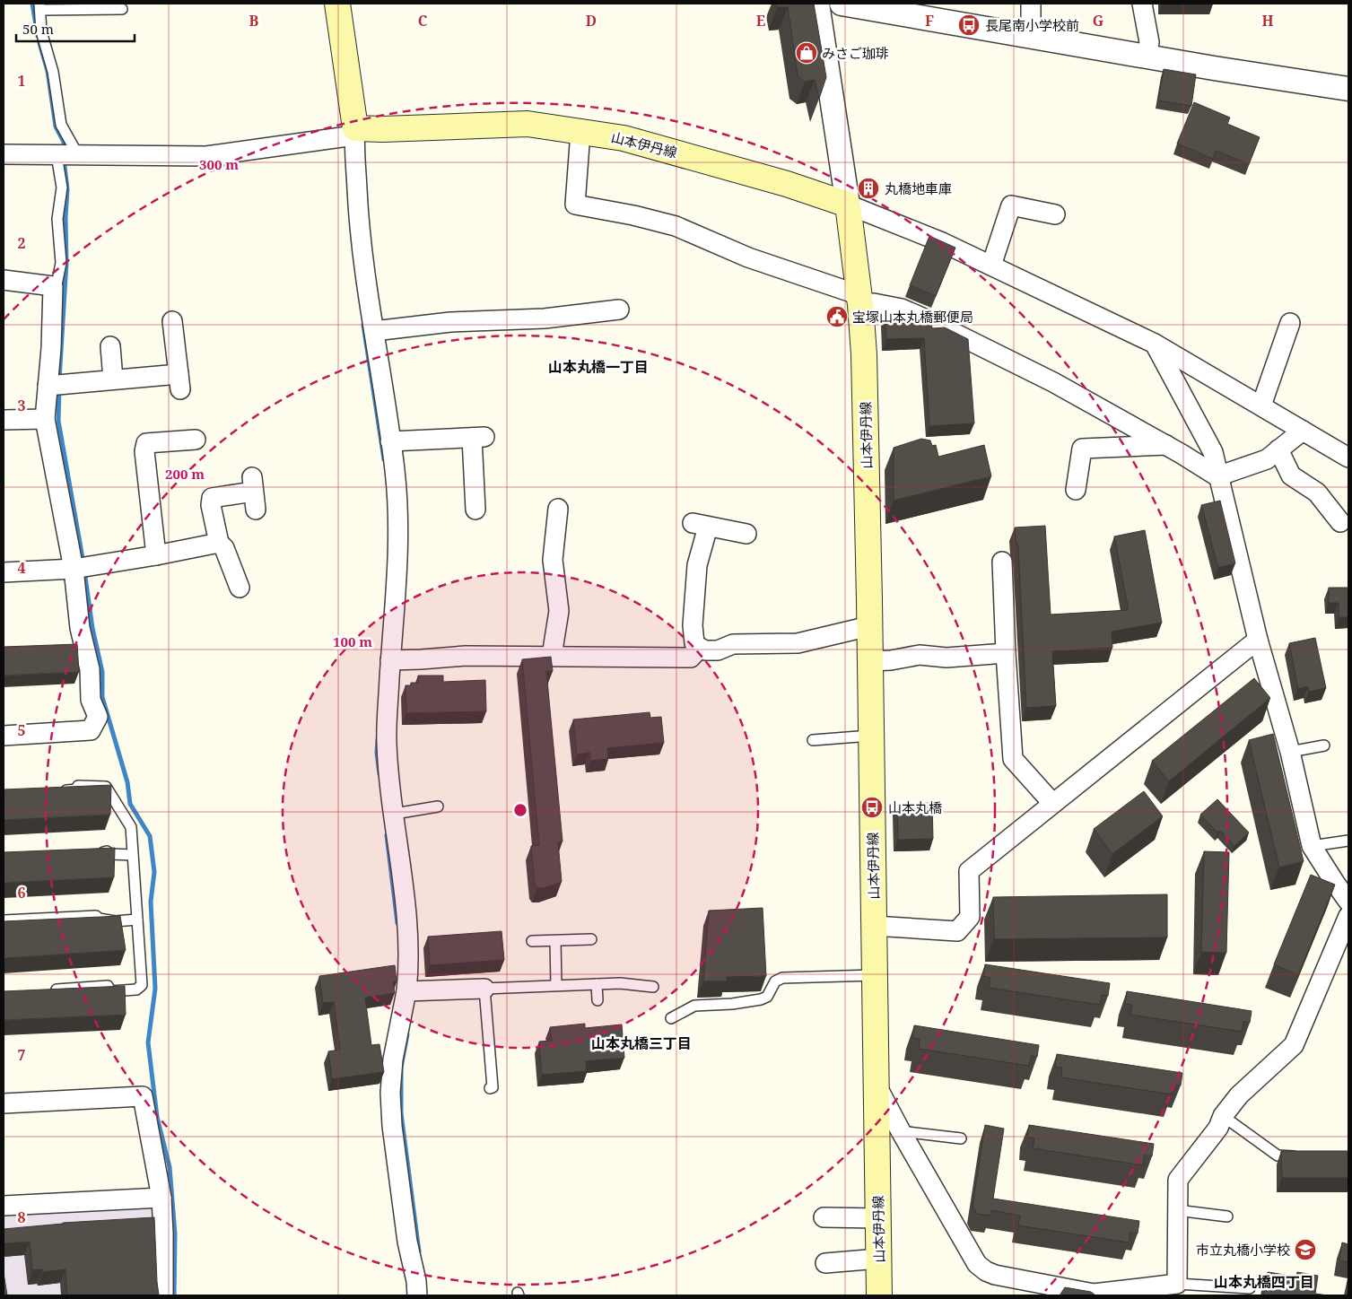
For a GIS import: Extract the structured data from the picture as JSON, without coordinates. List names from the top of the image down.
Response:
{
  "streets": {
    "main road": ["山本伊丹線"]
  },
  "districts": ["山本丸橋一丁目", "山本丸橋三丁目", "山本丸橋四丁目"],
  "places": {
    "bus stop": ["長尾南小学校前", "山本丸橋"],
    "shop": ["みさご珈琲"],
    "building": ["丸橋地車庫"],
    "public building": ["宝塚山本丸橋郵便局"],
    "school or university": ["市立丸橋小学校"]
  },
  "scale_bar": "50 m",
  "grid": {
    "columns": [
      "B",
      "C",
      "D",
      "E",
      "F",
      "G",
      "H"
    ],
    "rows": [
      "1",
      "2",
      "3",
      "4",
      "5",
      "6",
      "7",
      "8"
    ]
  },
  "rings": ["300 m", "200 m", "100 m"]
}
